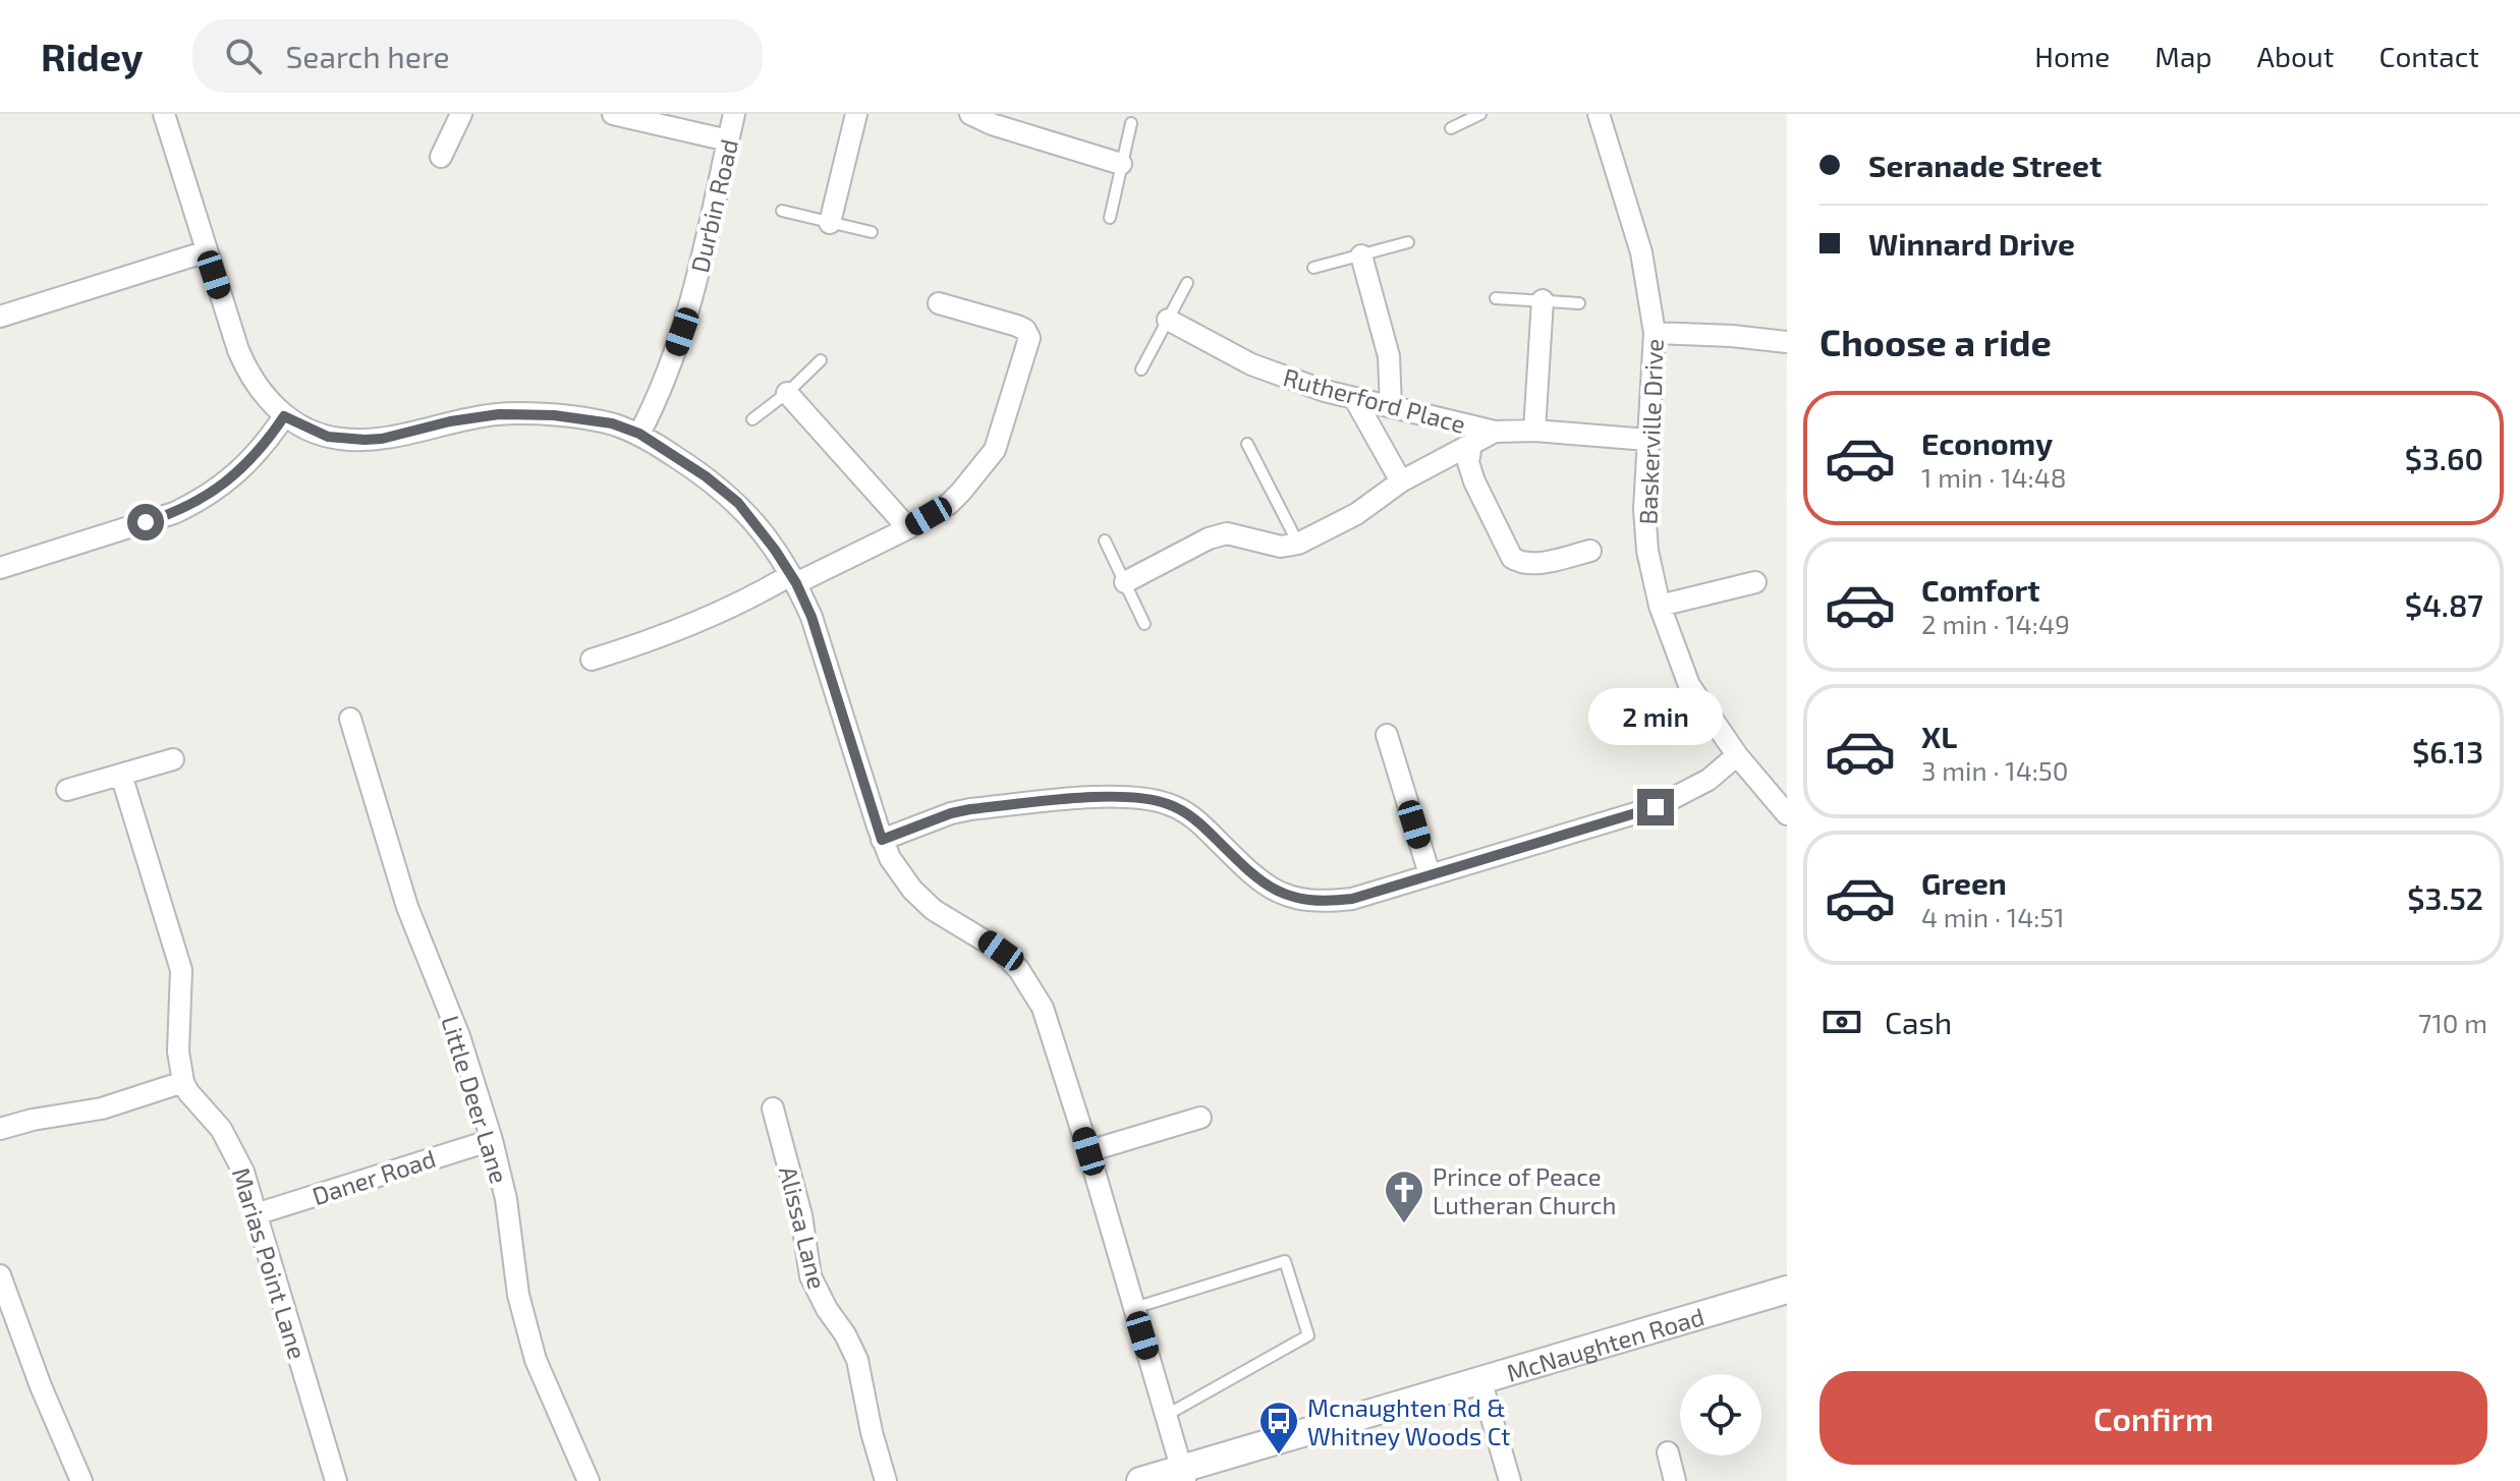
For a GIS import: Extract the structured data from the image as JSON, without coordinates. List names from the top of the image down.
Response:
{
  "streets": {
    "street": [
      "Durbin Road",
      "Rutherford Place",
      "Baskerville Drive",
      "Little Deer Lane",
      "Daner Road",
      "Alissa Lane",
      "Marias Point Lane",
      "McNaughten Road"
    ]
  },
  "crossings": [
    ["Little Deer Lane", "Daner Road"],
    ["Daner Road", "Marias Point Lane"]
  ],
  "places": {
    "church": ["Prince of Peace Lutheran Church"],
    "bus stop": ["Mcnaughten Rd & Whitney Woods Ct"]
  },
  "page": {
    "header": "Ridey",
    "search": "Search here",
    "nav": [
      "Home",
      "Map",
      "About",
      "Contact"
    ],
    "banner": ["Seranade Street", "Winnard Drive"],
    "heading": "Choose a ride",
    "list": [
      {
        "name": "Economy",
        "note": "1 min · 14:48",
        "value": "$3.60"
      },
      {
        "name": "Comfort",
        "note": "2 min · 14:49",
        "value": "$4.87"
      },
      {
        "name": "XL",
        "note": "3 min · 14:50",
        "value": "$6.13"
      },
      {
        "name": "Green",
        "note": "4 min · 14:51",
        "value": "$3.52"
      }
    ],
    "bubble": "2 min",
    "pay": ["Cash", "710 m"],
    "buttons": "Confirm"
  }
}
